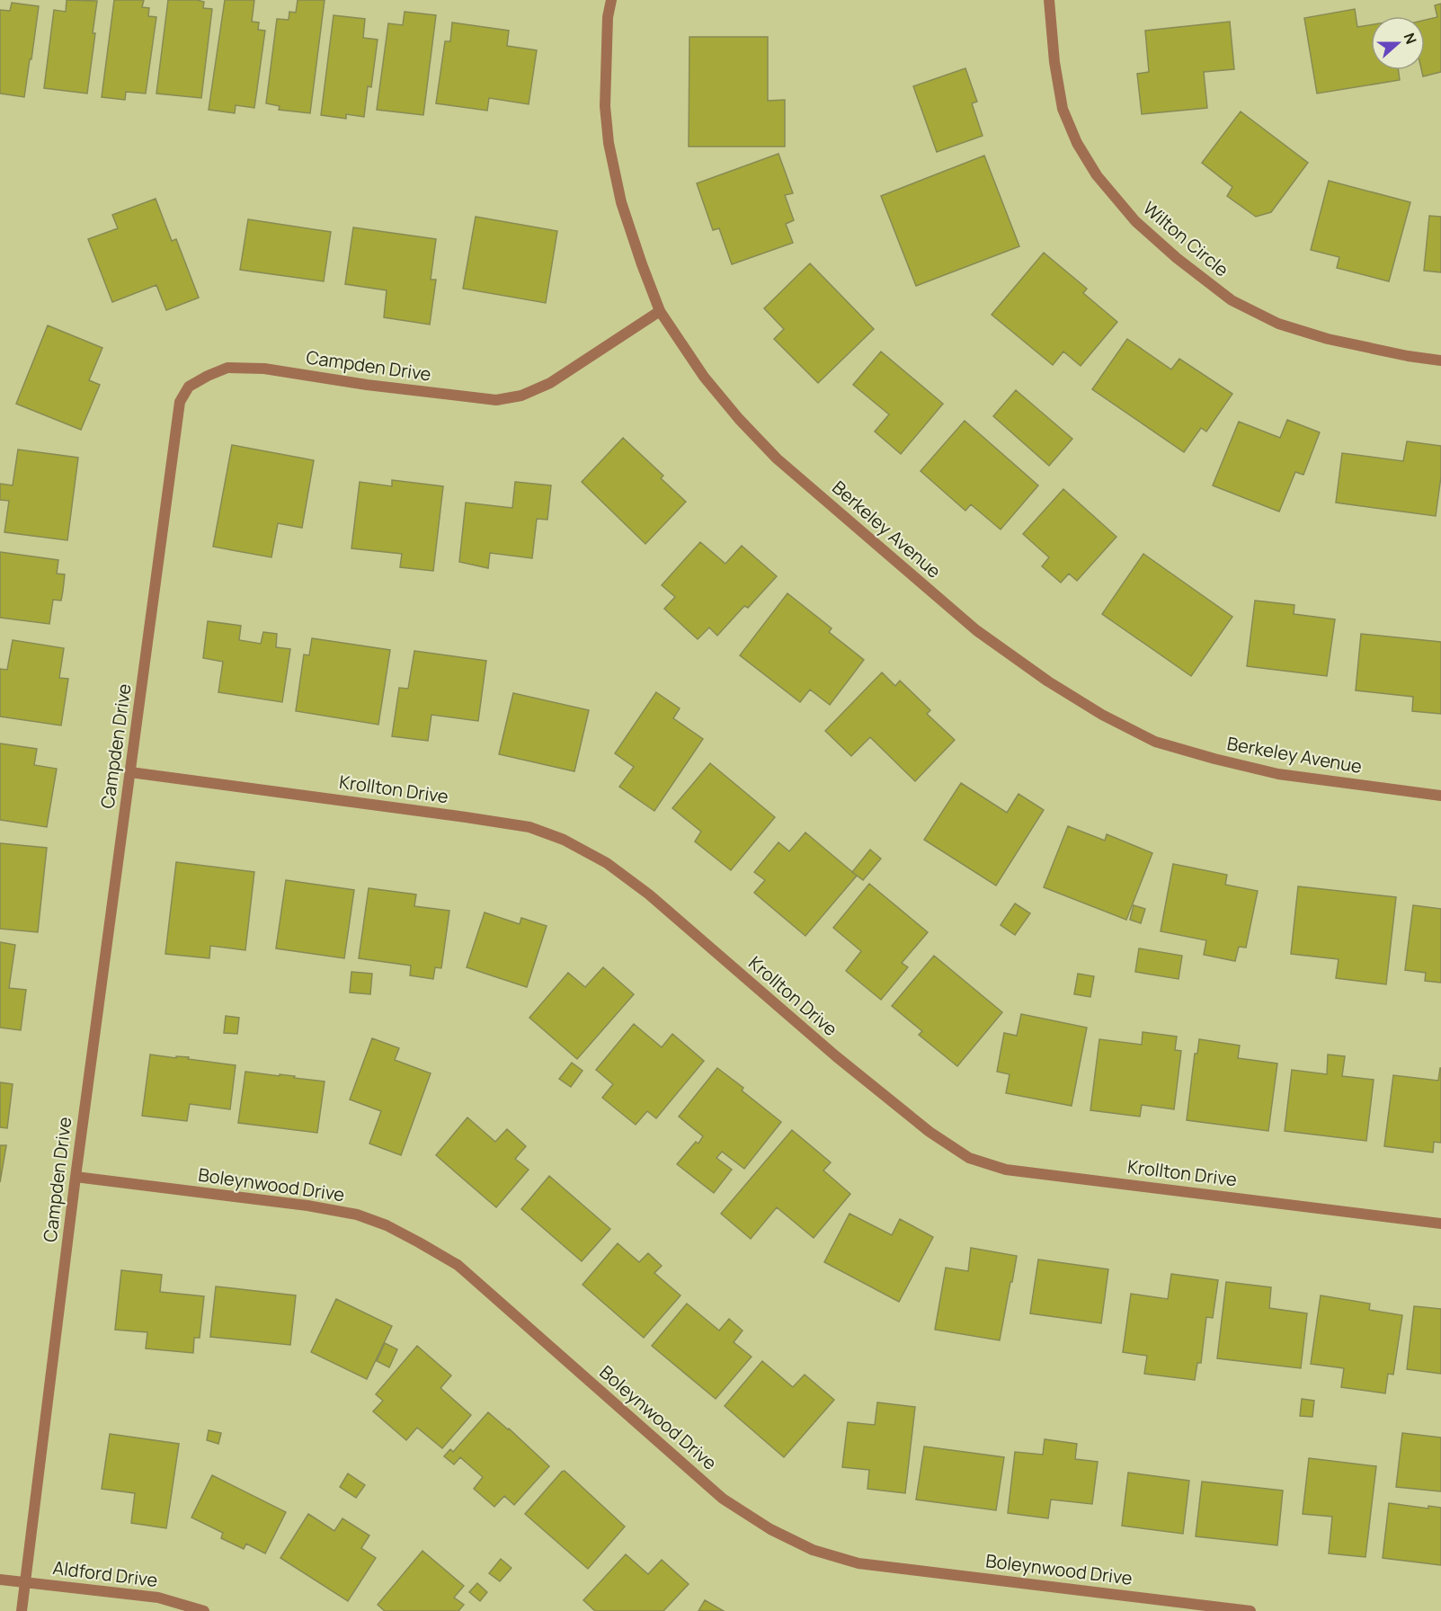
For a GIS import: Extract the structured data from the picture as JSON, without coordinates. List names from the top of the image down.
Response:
{
  "streets": {
    "street": [
      "Wilton Circle",
      "Campden Drive",
      "Berkeley Avenue",
      "Krollton Drive",
      "Boleynwood Drive",
      "Aldford Drive"
    ]
  },
  "crossings": [
    ["Campden Drive", "Berkeley Avenue"],
    ["Campden Drive", "Krollton Drive"],
    ["Campden Drive", "Boleynwood Drive"],
    ["Campden Drive", "Aldford Drive"]
  ],
  "north": "right"
}
